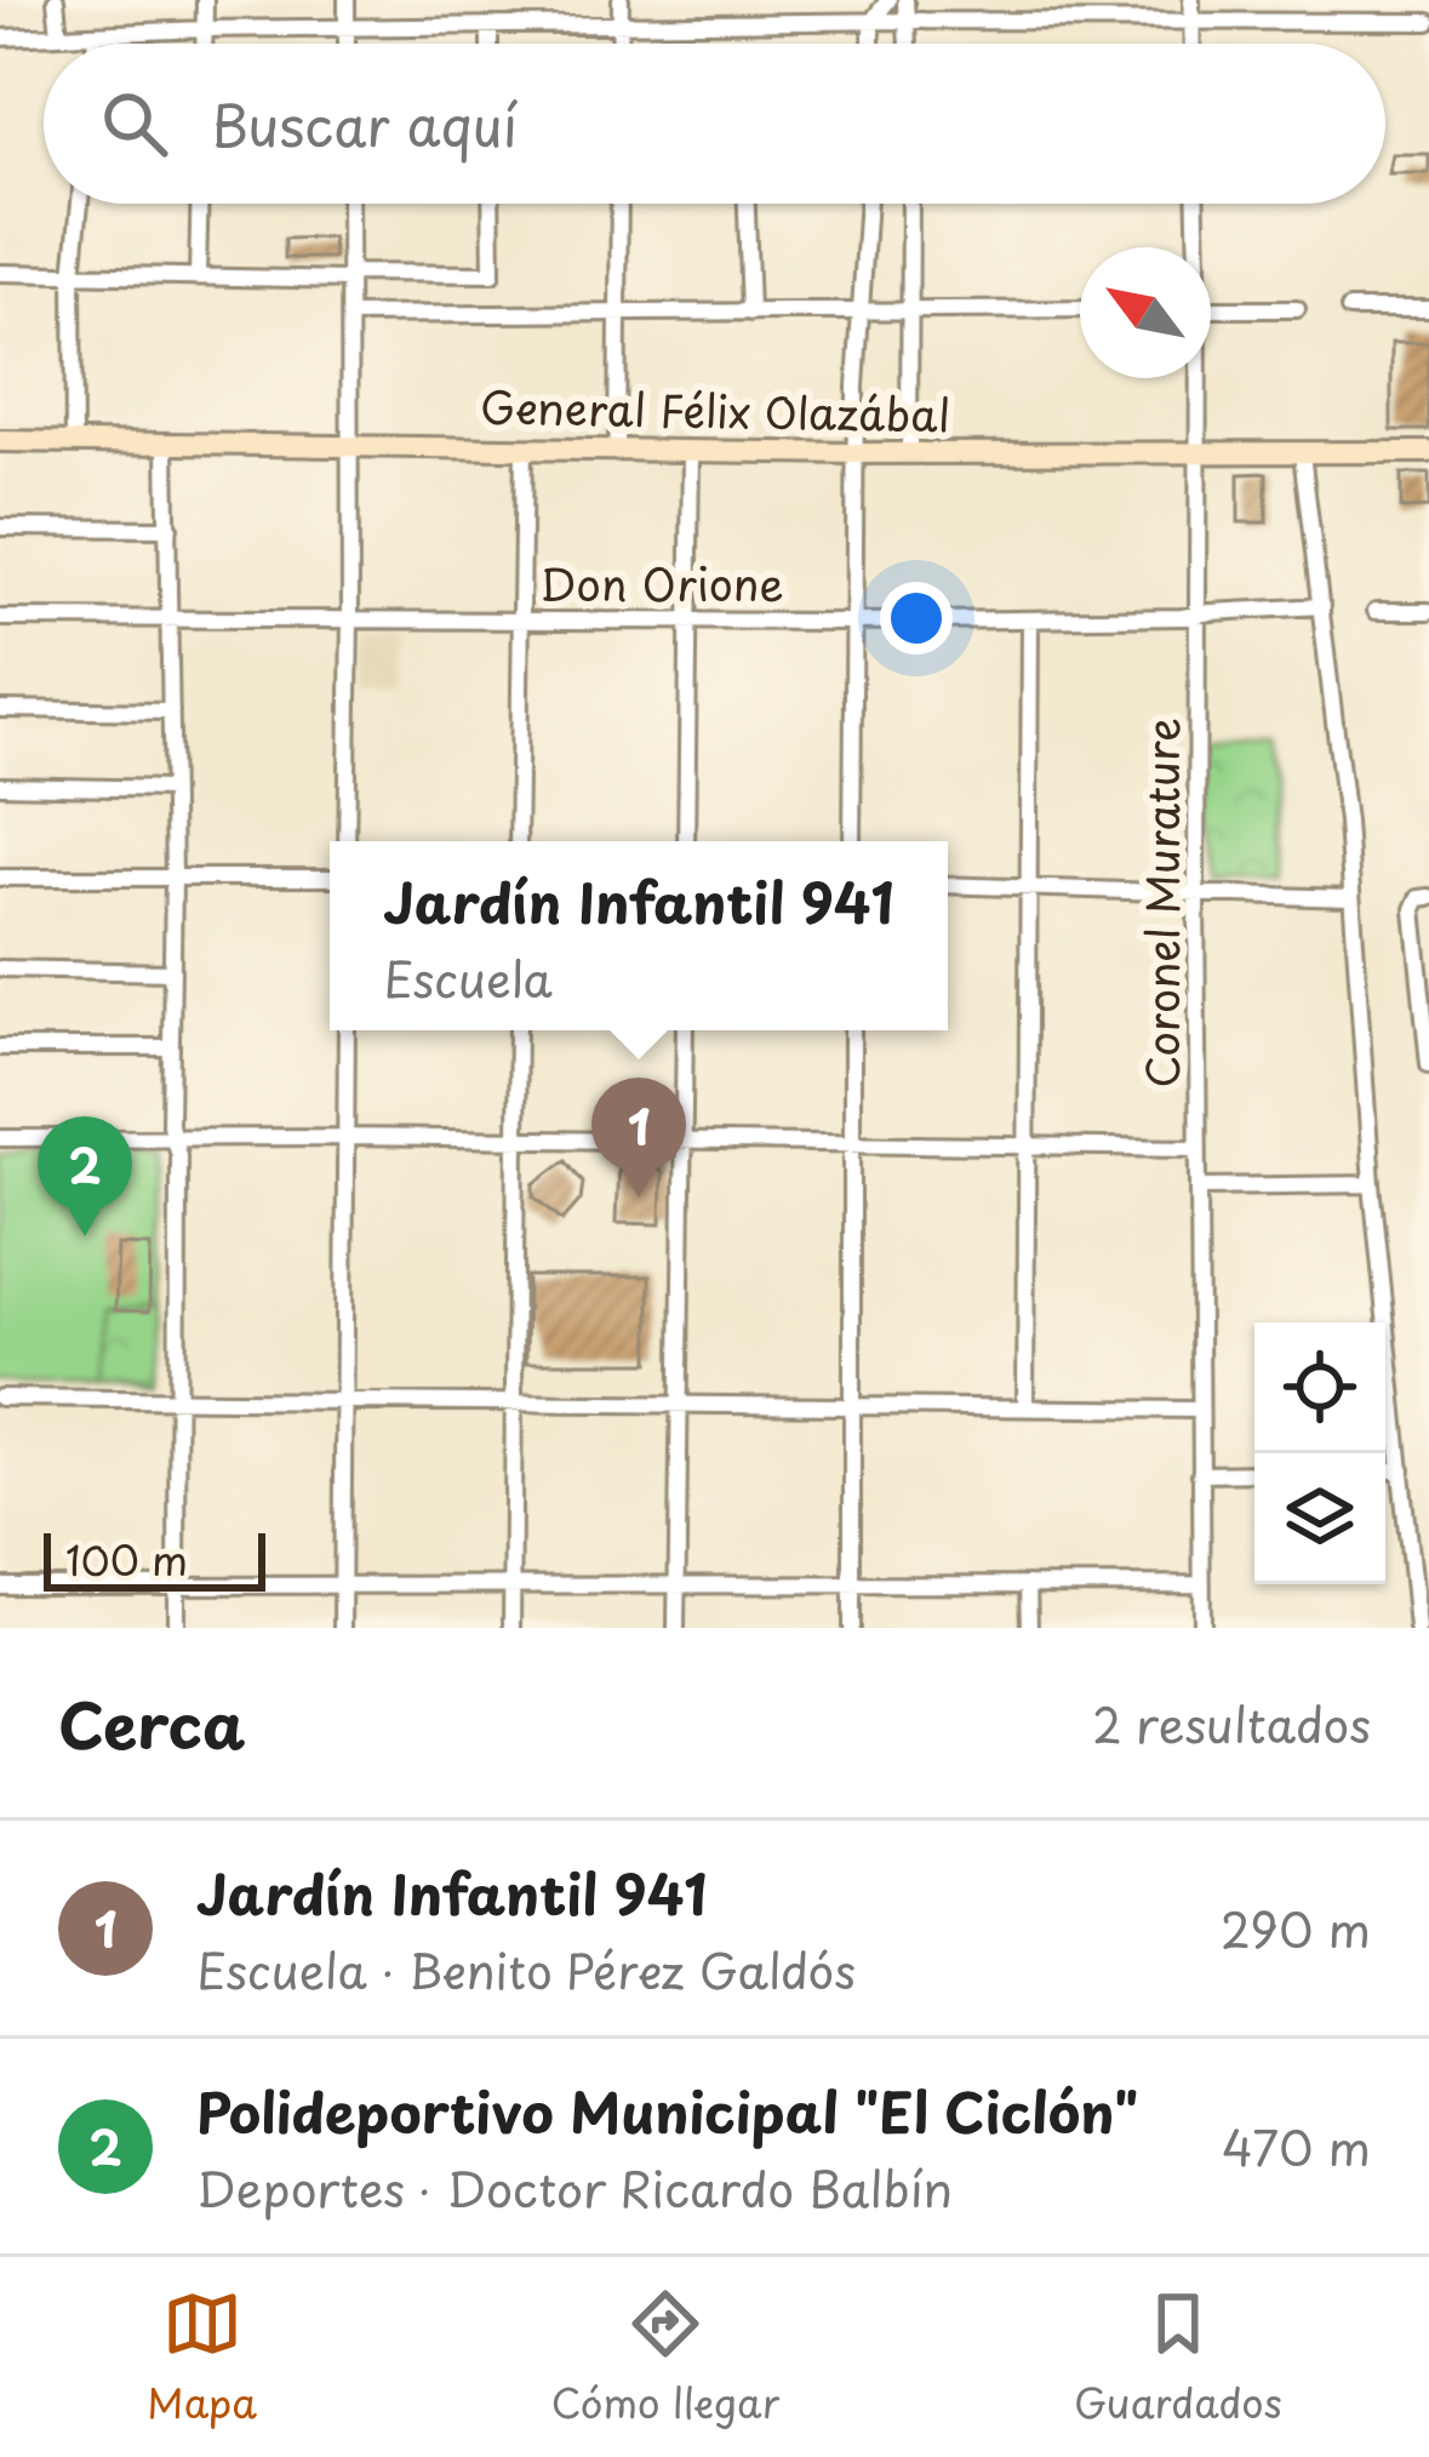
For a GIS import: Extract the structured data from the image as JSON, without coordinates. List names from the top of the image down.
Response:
{
  "streets": {
    "street": ["General Félix Olazábal", "Don Orione", "Coronel Murature"]
  },
  "crossings": [
    ["General Félix Olazábal", "Coronel Murature"],
    ["Don Orione", "Coronel Murature"]
  ],
  "scale_bar": "100 m",
  "north": "top left",
  "page": {
    "search": "Buscar aquí",
    "popup": ["Jardín Infantil 941", "Escuela"],
    "pins": ["1", "2"],
    "scale": "100 m",
    "heading": ["Cerca", "2 resultados"],
    "list": [
      {
        "mark": "1",
        "name": "Jardín Infantil 941",
        "note": "Escuela · Benito Pérez Galdós",
        "value": "290 m"
      },
      {
        "mark": "2",
        "name": "Polideportivo Municipal \"El Ciclón\"",
        "note": "Deportes · Doctor Ricardo Balbín",
        "value": "470 m"
      }
    ],
    "nav": ["Mapa", "Cómo llegar", "Guardados"]
  }
}
